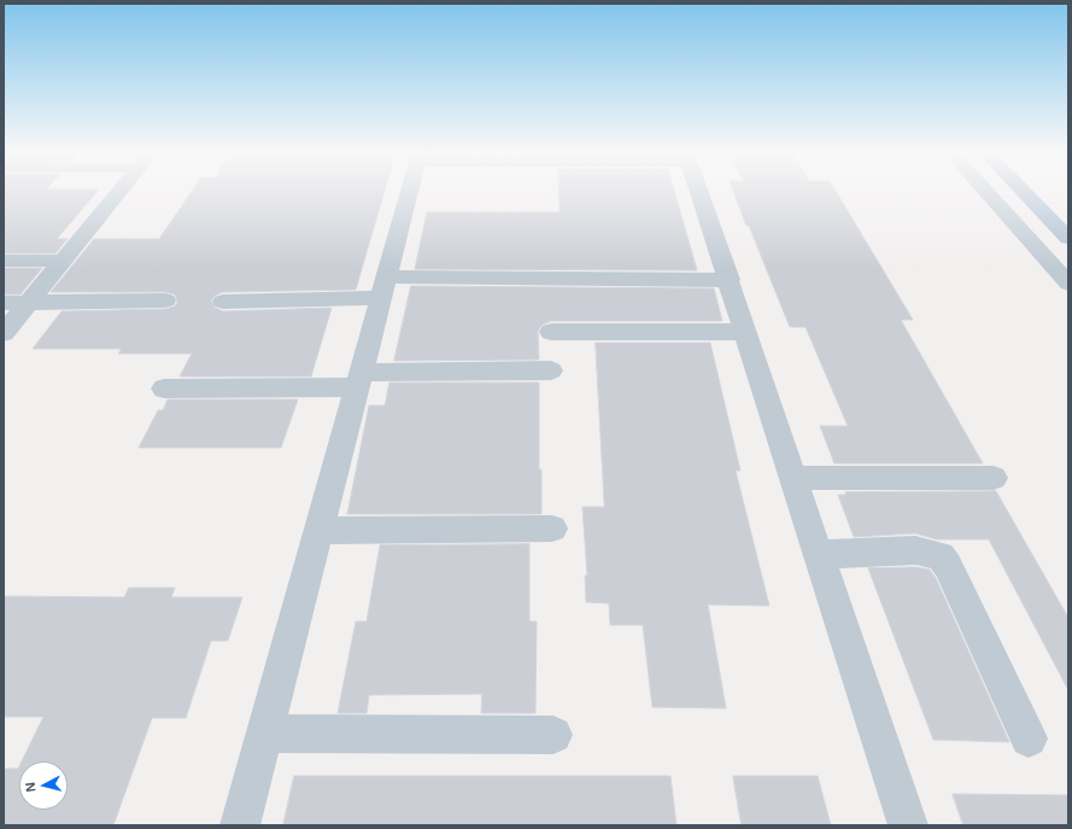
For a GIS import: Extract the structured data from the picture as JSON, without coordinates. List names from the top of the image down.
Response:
{
  "north": "left"
}
